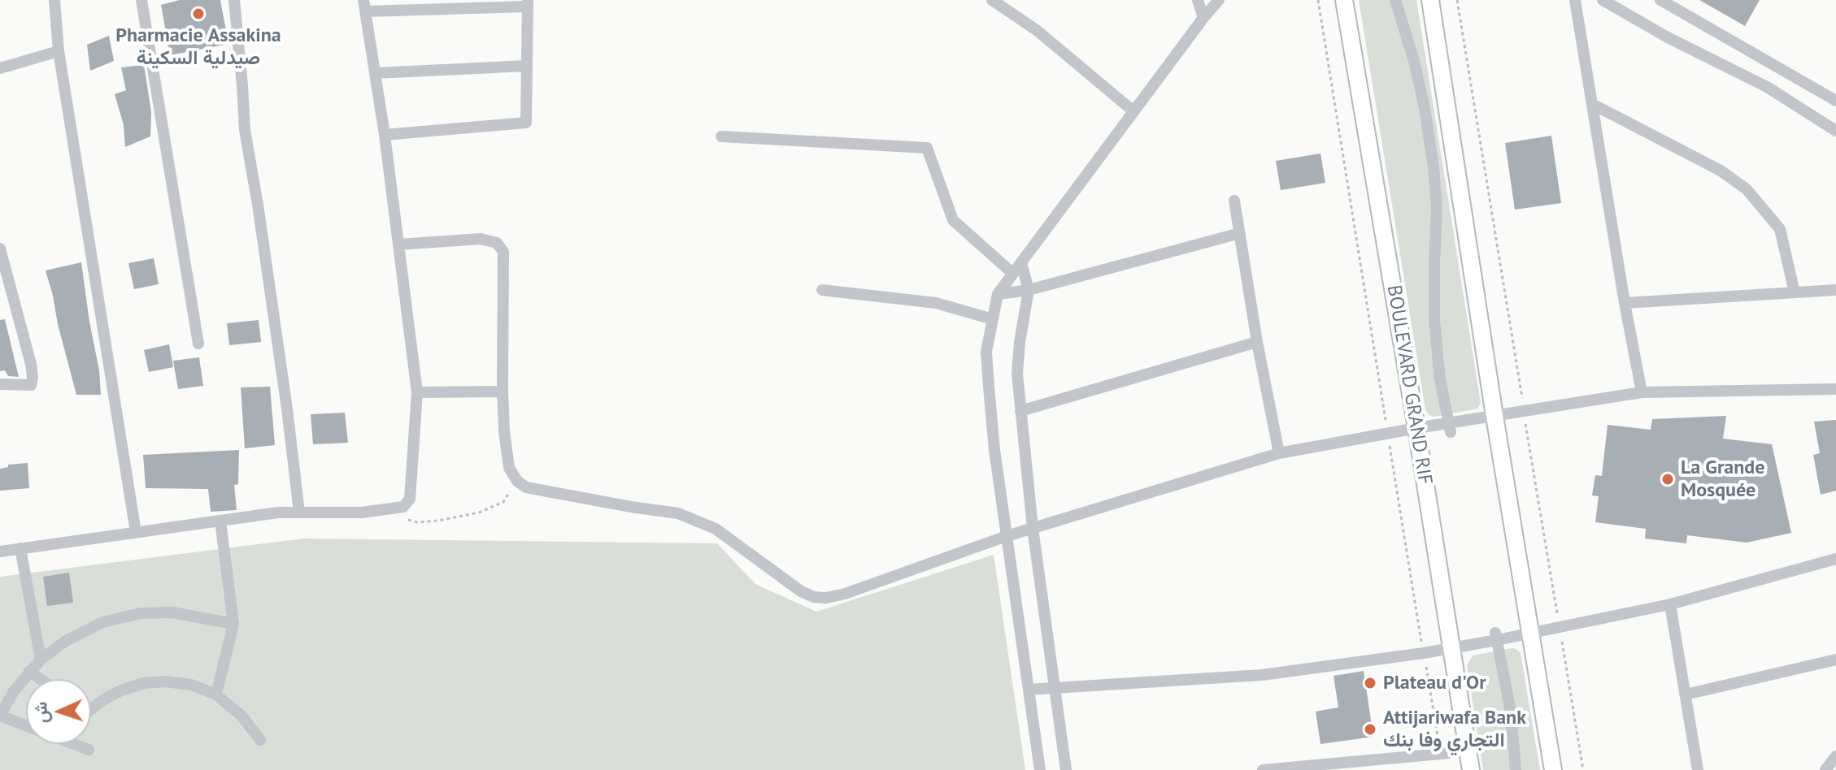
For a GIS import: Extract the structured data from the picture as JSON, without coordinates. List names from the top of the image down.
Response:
{
  "streets": {
    "street": ["BOULEVARD GRAND RIF"]
  },
  "places": [
    "Pharmacie Assakina صيدلية السكينة",
    "La Grande Mosquée",
    "Plateau d'Or",
    "Attijariwafa Bank التجاري وفا بنك"
  ],
  "north": "left"
}
